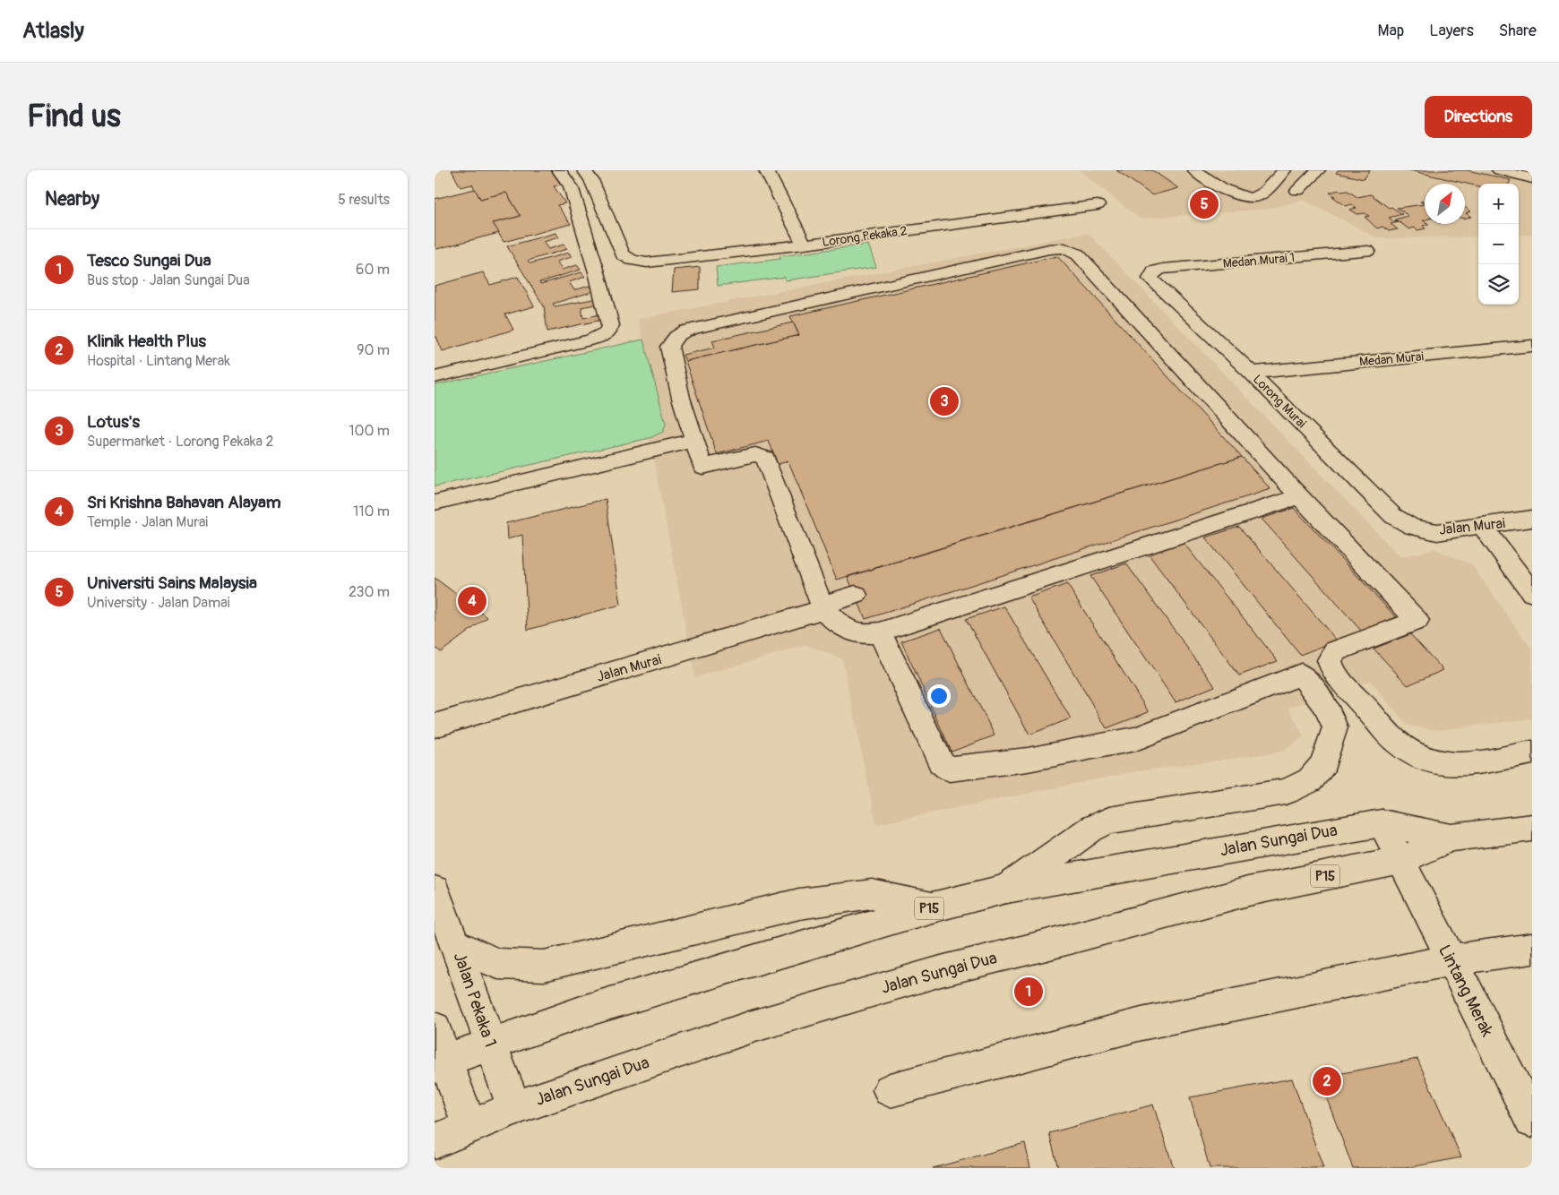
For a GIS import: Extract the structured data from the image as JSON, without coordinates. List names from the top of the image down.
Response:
{
  "streets": {
    "street": [
      "Lorong Pekaka 2",
      "Medan Murai 1",
      "Medan Murai",
      "Lorong Murai",
      "Jalan Murai",
      "Jalan Sungai Dua",
      "P15",
      "Lintang Merak",
      "Jalan Pekaka 1"
    ]
  },
  "crossings": [
    ["Medan Murai 1", "Lorong Murai"],
    ["Medan Murai", "Lorong Murai"],
    ["Lorong Murai", "Jalan Murai"],
    ["Jalan Sungai Dua", "Lintang Merak"],
    ["Jalan Sungai Dua", "Jalan Pekaka 1"]
  ],
  "north": "top right",
  "page": {
    "header": "Atlasly",
    "nav": ["Map", "Layers", "Share"],
    "buttons": "Directions",
    "title": "Find us",
    "heading": ["Nearby", "5 results"],
    "map_buttons": ["+", "−"],
    "pins": [
      "5",
      "3",
      "4",
      "1",
      "2"
    ],
    "list": [
      {
        "mark": "1",
        "name": "Tesco Sungai Dua",
        "note": "Bus stop · Jalan Sungai Dua",
        "value": "60 m"
      },
      {
        "mark": "2",
        "name": "Klinik Health Plus",
        "note": "Hospital · Lintang Merak",
        "value": "90 m"
      },
      {
        "mark": "3",
        "name": "Lotus's",
        "note": "Supermarket · Lorong Pekaka 2",
        "value": "100 m"
      },
      {
        "mark": "4",
        "name": "Sri Krishna Bahavan Alayam",
        "note": "Temple · Jalan Murai",
        "value": "110 m"
      },
      {
        "mark": "5",
        "name": "Universiti Sains Malaysia",
        "note": "University · Jalan Damai",
        "value": "230 m"
      }
    ]
  }
}
